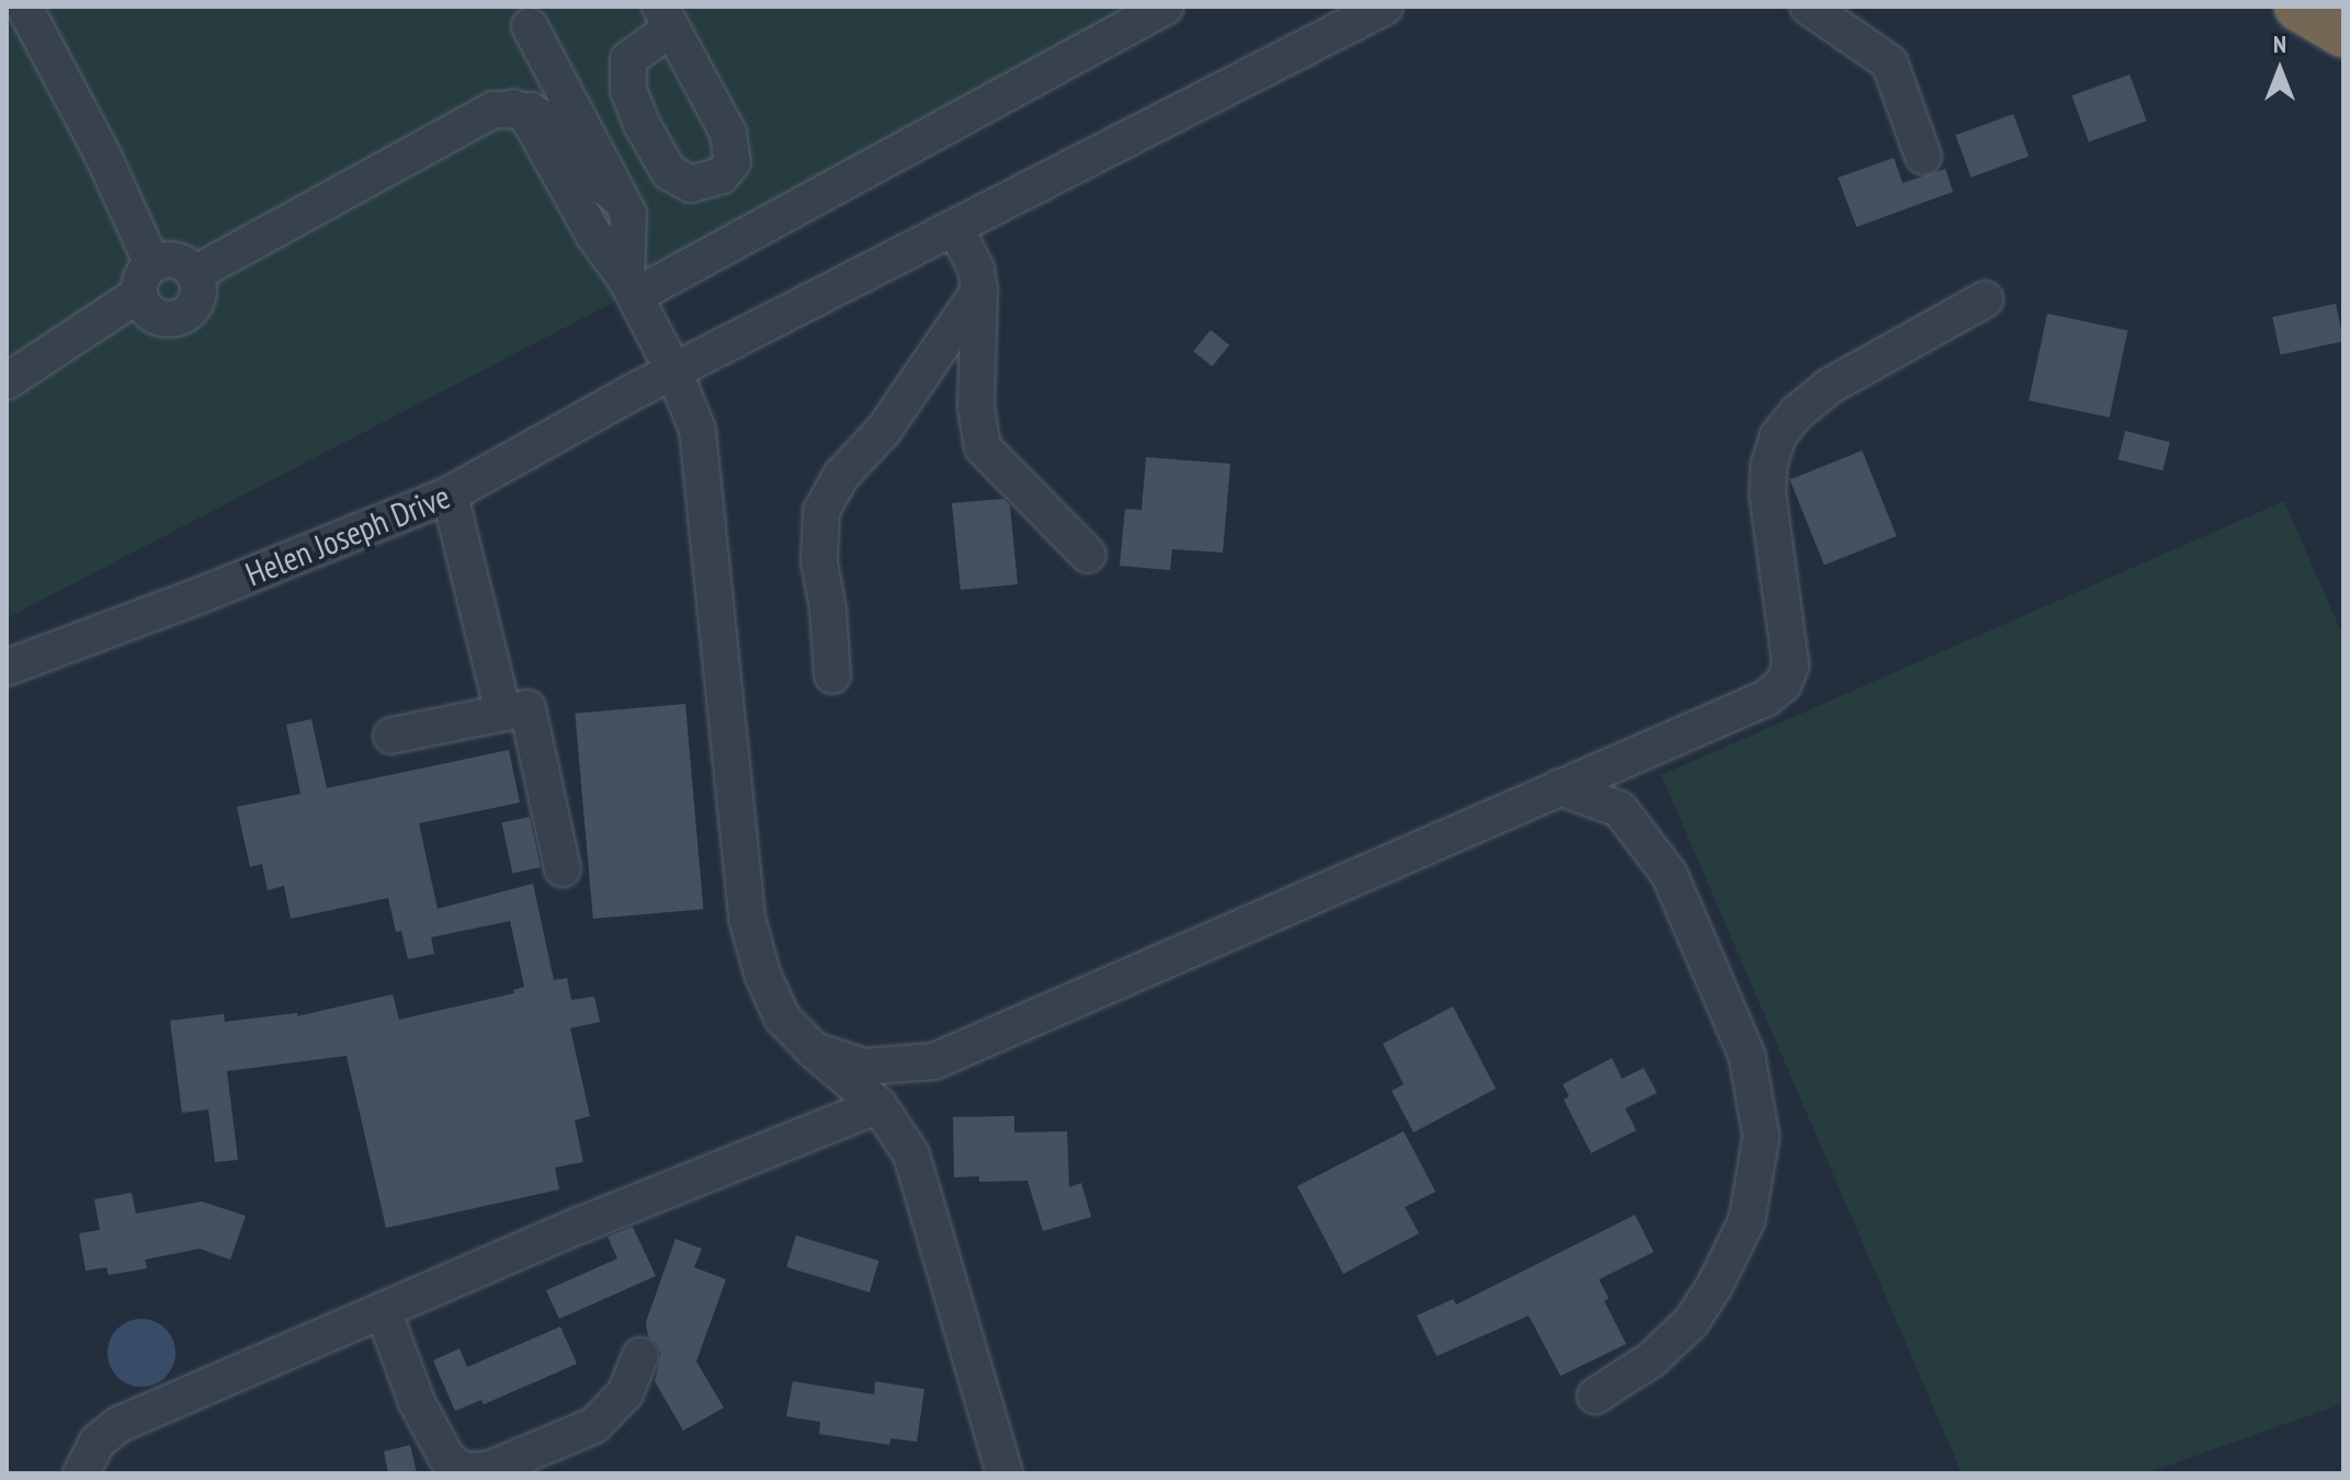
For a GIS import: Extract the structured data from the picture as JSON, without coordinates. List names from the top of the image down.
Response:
{
  "streets": {
    "street": ["Helen Joseph Drive"]
  },
  "north": "top"
}
